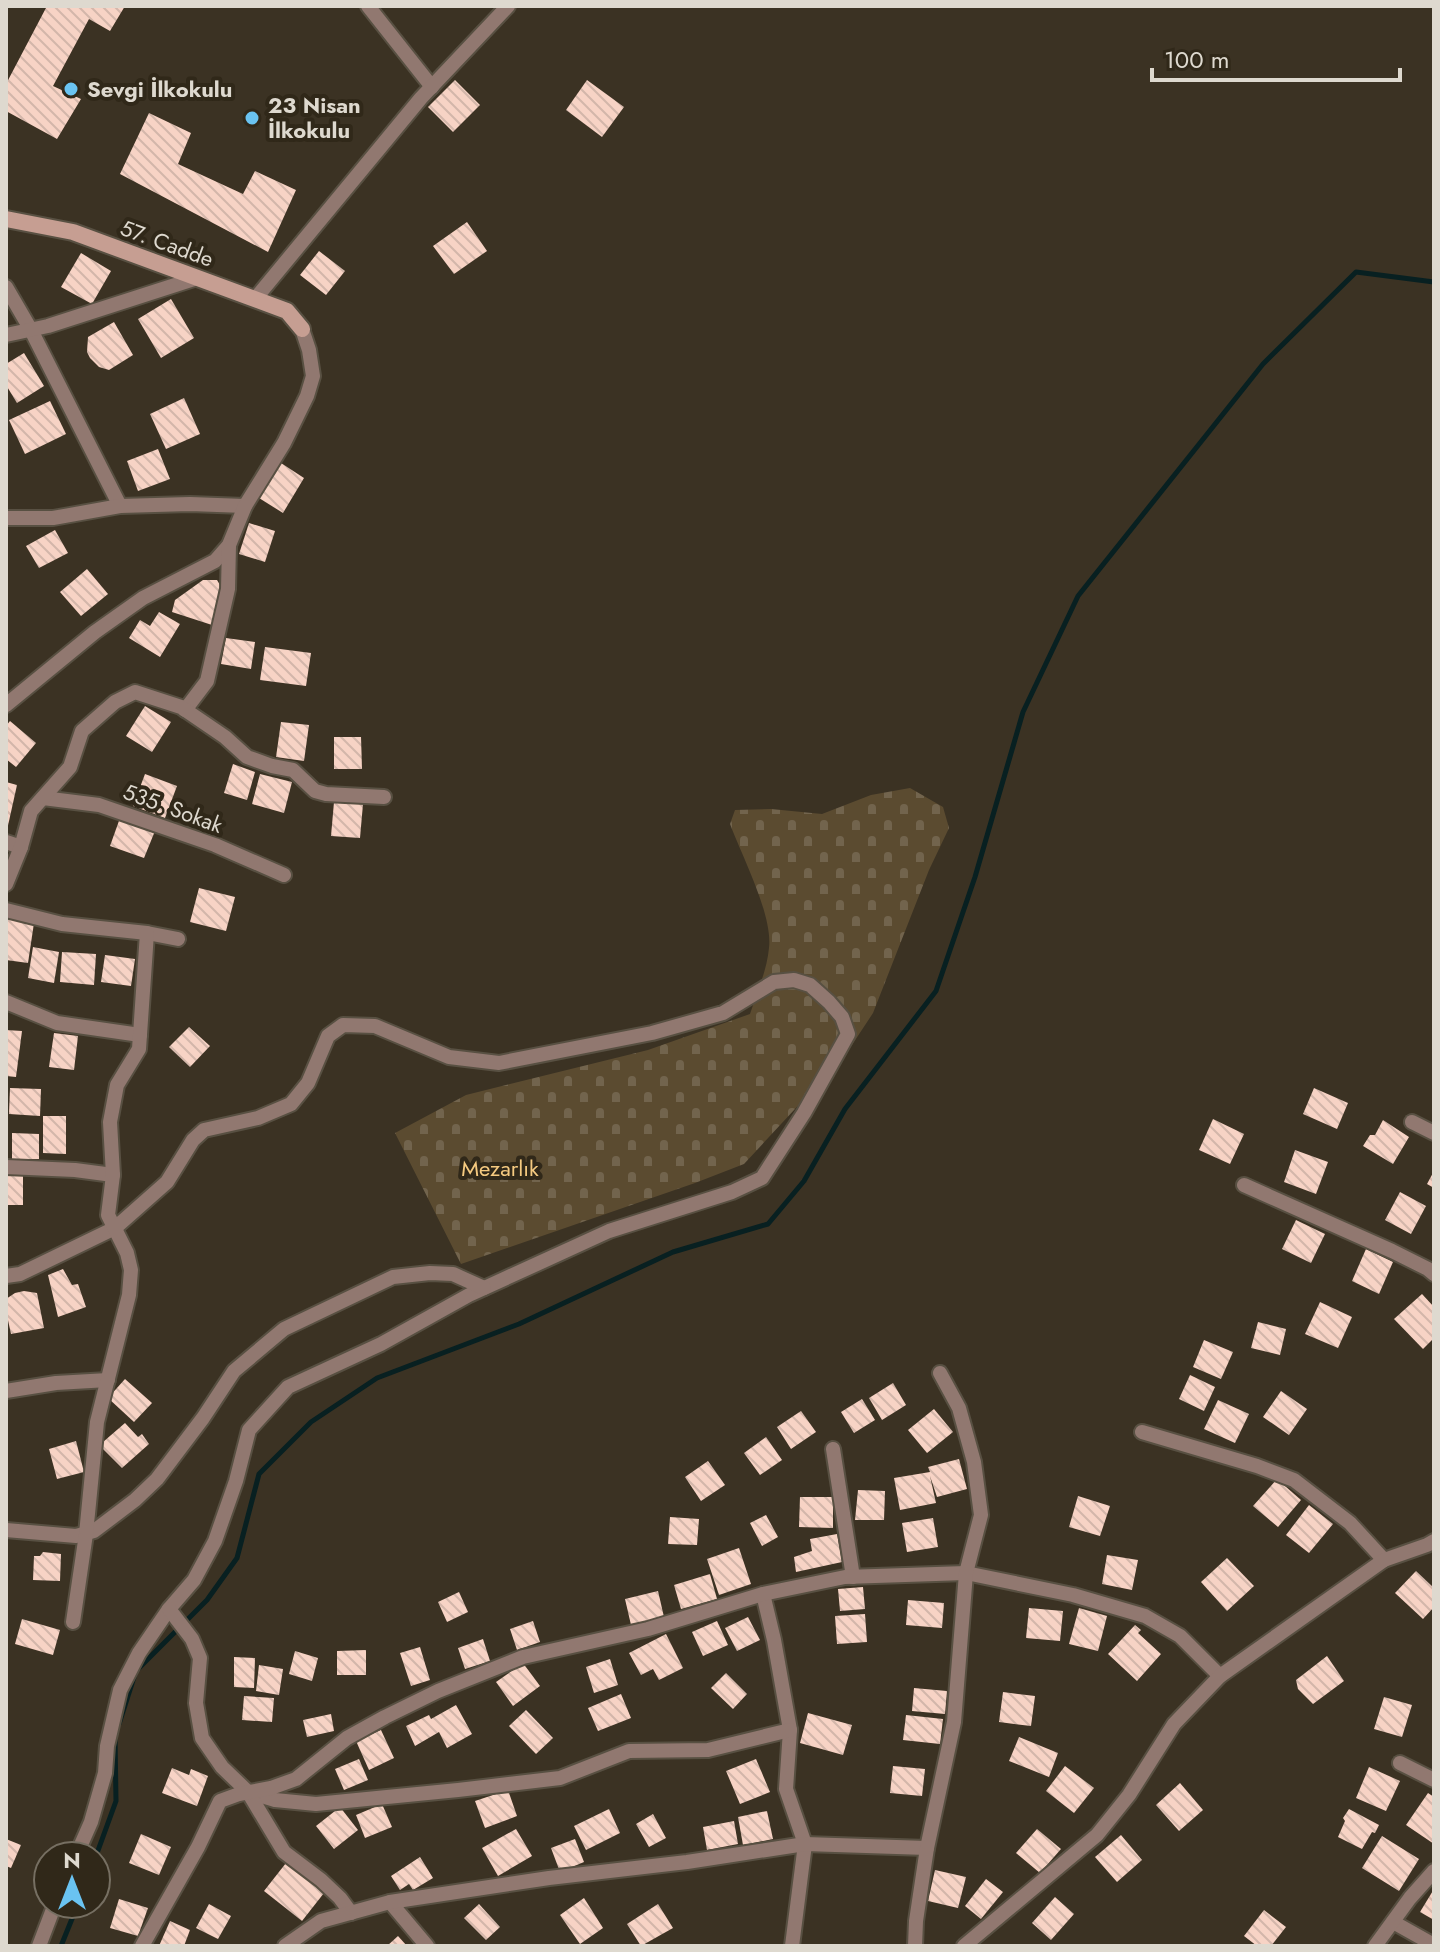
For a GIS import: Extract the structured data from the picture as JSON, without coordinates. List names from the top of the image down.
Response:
{
  "streets": {
    "street": ["57. Cadde", "535. Sokak"]
  },
  "parks": ["Mezarlık"],
  "places": ["Sevgi İlkokulu", "23 Nisan İlkokulu"],
  "scale_bar": "100 m",
  "north": "top"
}
